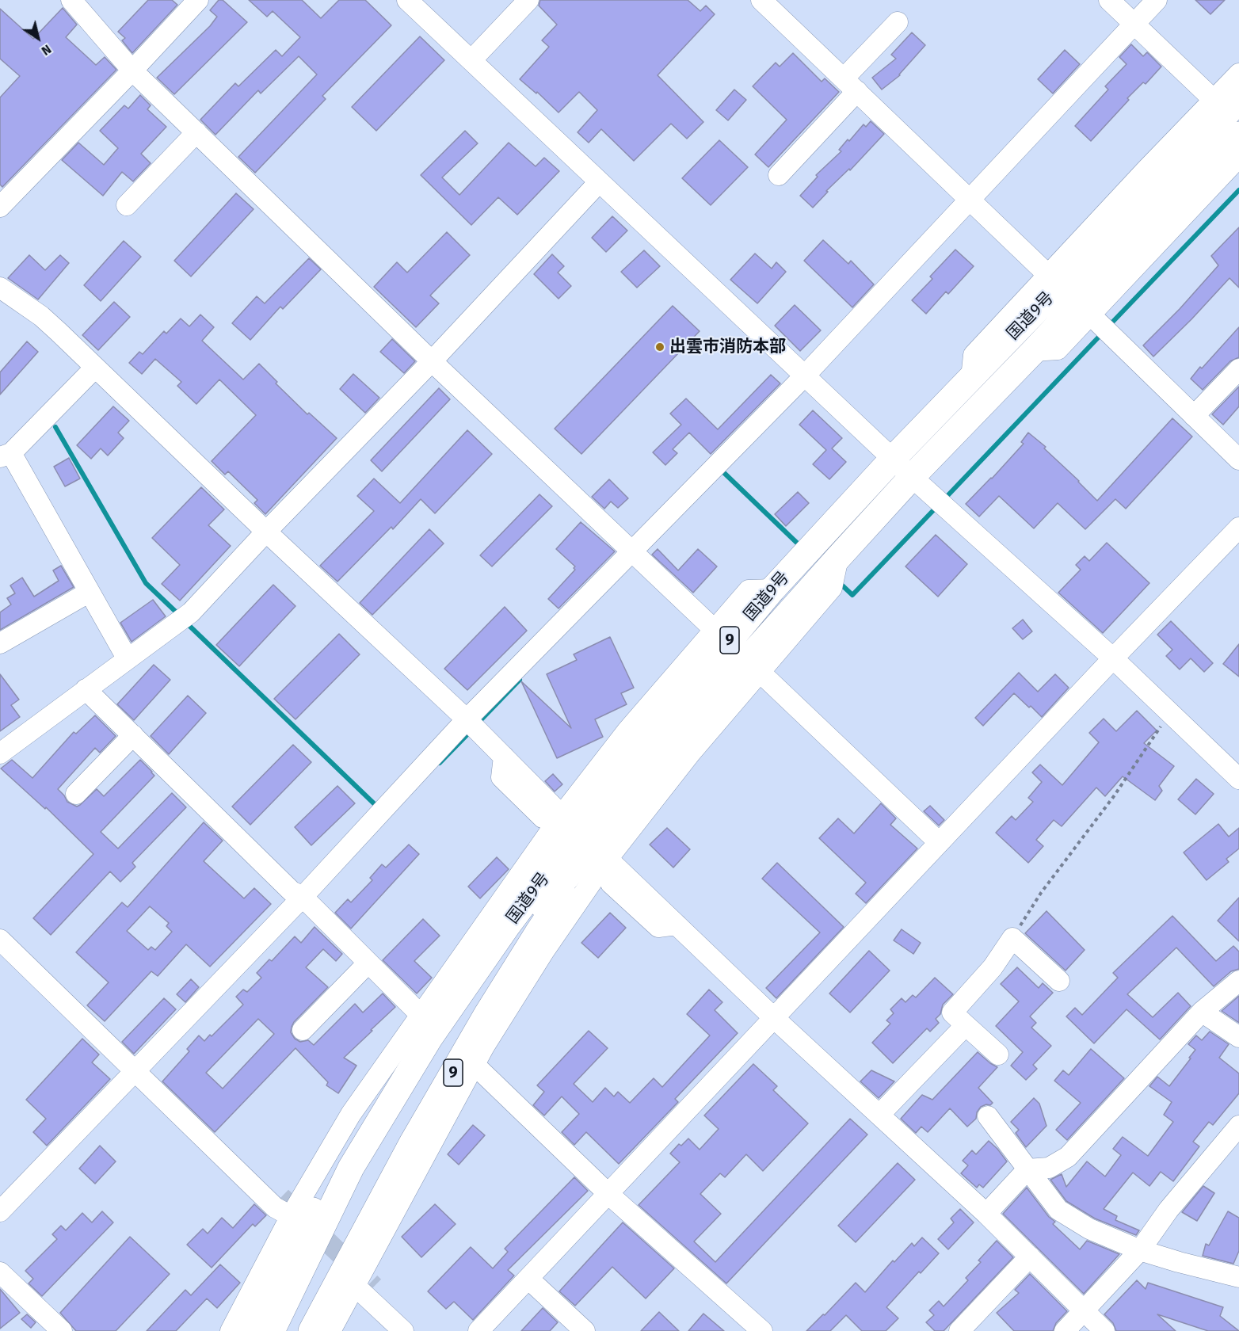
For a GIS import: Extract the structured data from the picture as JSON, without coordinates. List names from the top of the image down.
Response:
{
  "streets": {
    "highway": ["国道9号", "9"]
  },
  "crossings": [
    ["国道9号", "9"]
  ],
  "places": ["出雲市消防本部"],
  "north": "bottom right"
}
